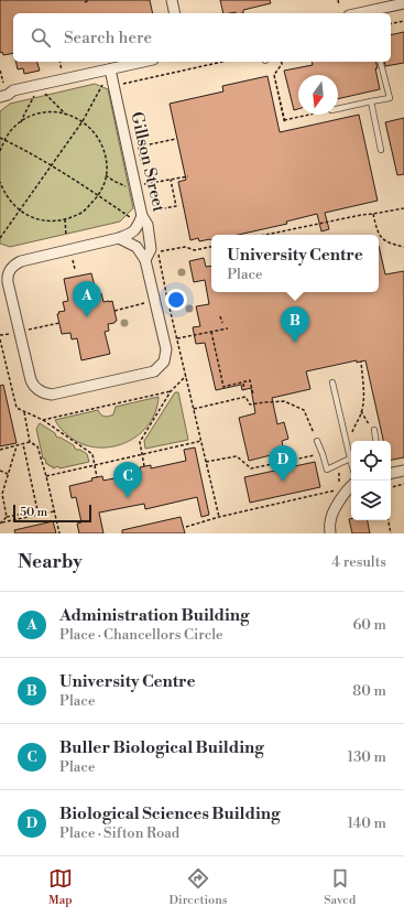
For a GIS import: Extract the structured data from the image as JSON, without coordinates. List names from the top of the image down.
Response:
{
  "streets": {
    "street": ["Gillson Street"]
  },
  "scale_bar": "50 m",
  "north": "bottom",
  "page": {
    "search": "Search here",
    "popup": ["University Centre", "Place"],
    "pins": [
      "A",
      "B",
      "D",
      "C"
    ],
    "scale": "50 m",
    "heading": ["Nearby", "4 results"],
    "list": [
      {
        "mark": "A",
        "name": "Administration Building",
        "note": "Place · Chancellors Circle",
        "value": "60 m"
      },
      {
        "mark": "B",
        "name": "University Centre",
        "note": "Place",
        "value": "80 m"
      },
      {
        "mark": "C",
        "name": "Buller Biological Building",
        "note": "Place",
        "value": "130 m"
      },
      {
        "mark": "D",
        "name": "Biological Sciences Building",
        "note": "Place · Sifton Road",
        "value": "140 m"
      }
    ],
    "nav": ["Map", "Directions", "Saved"]
  }
}
